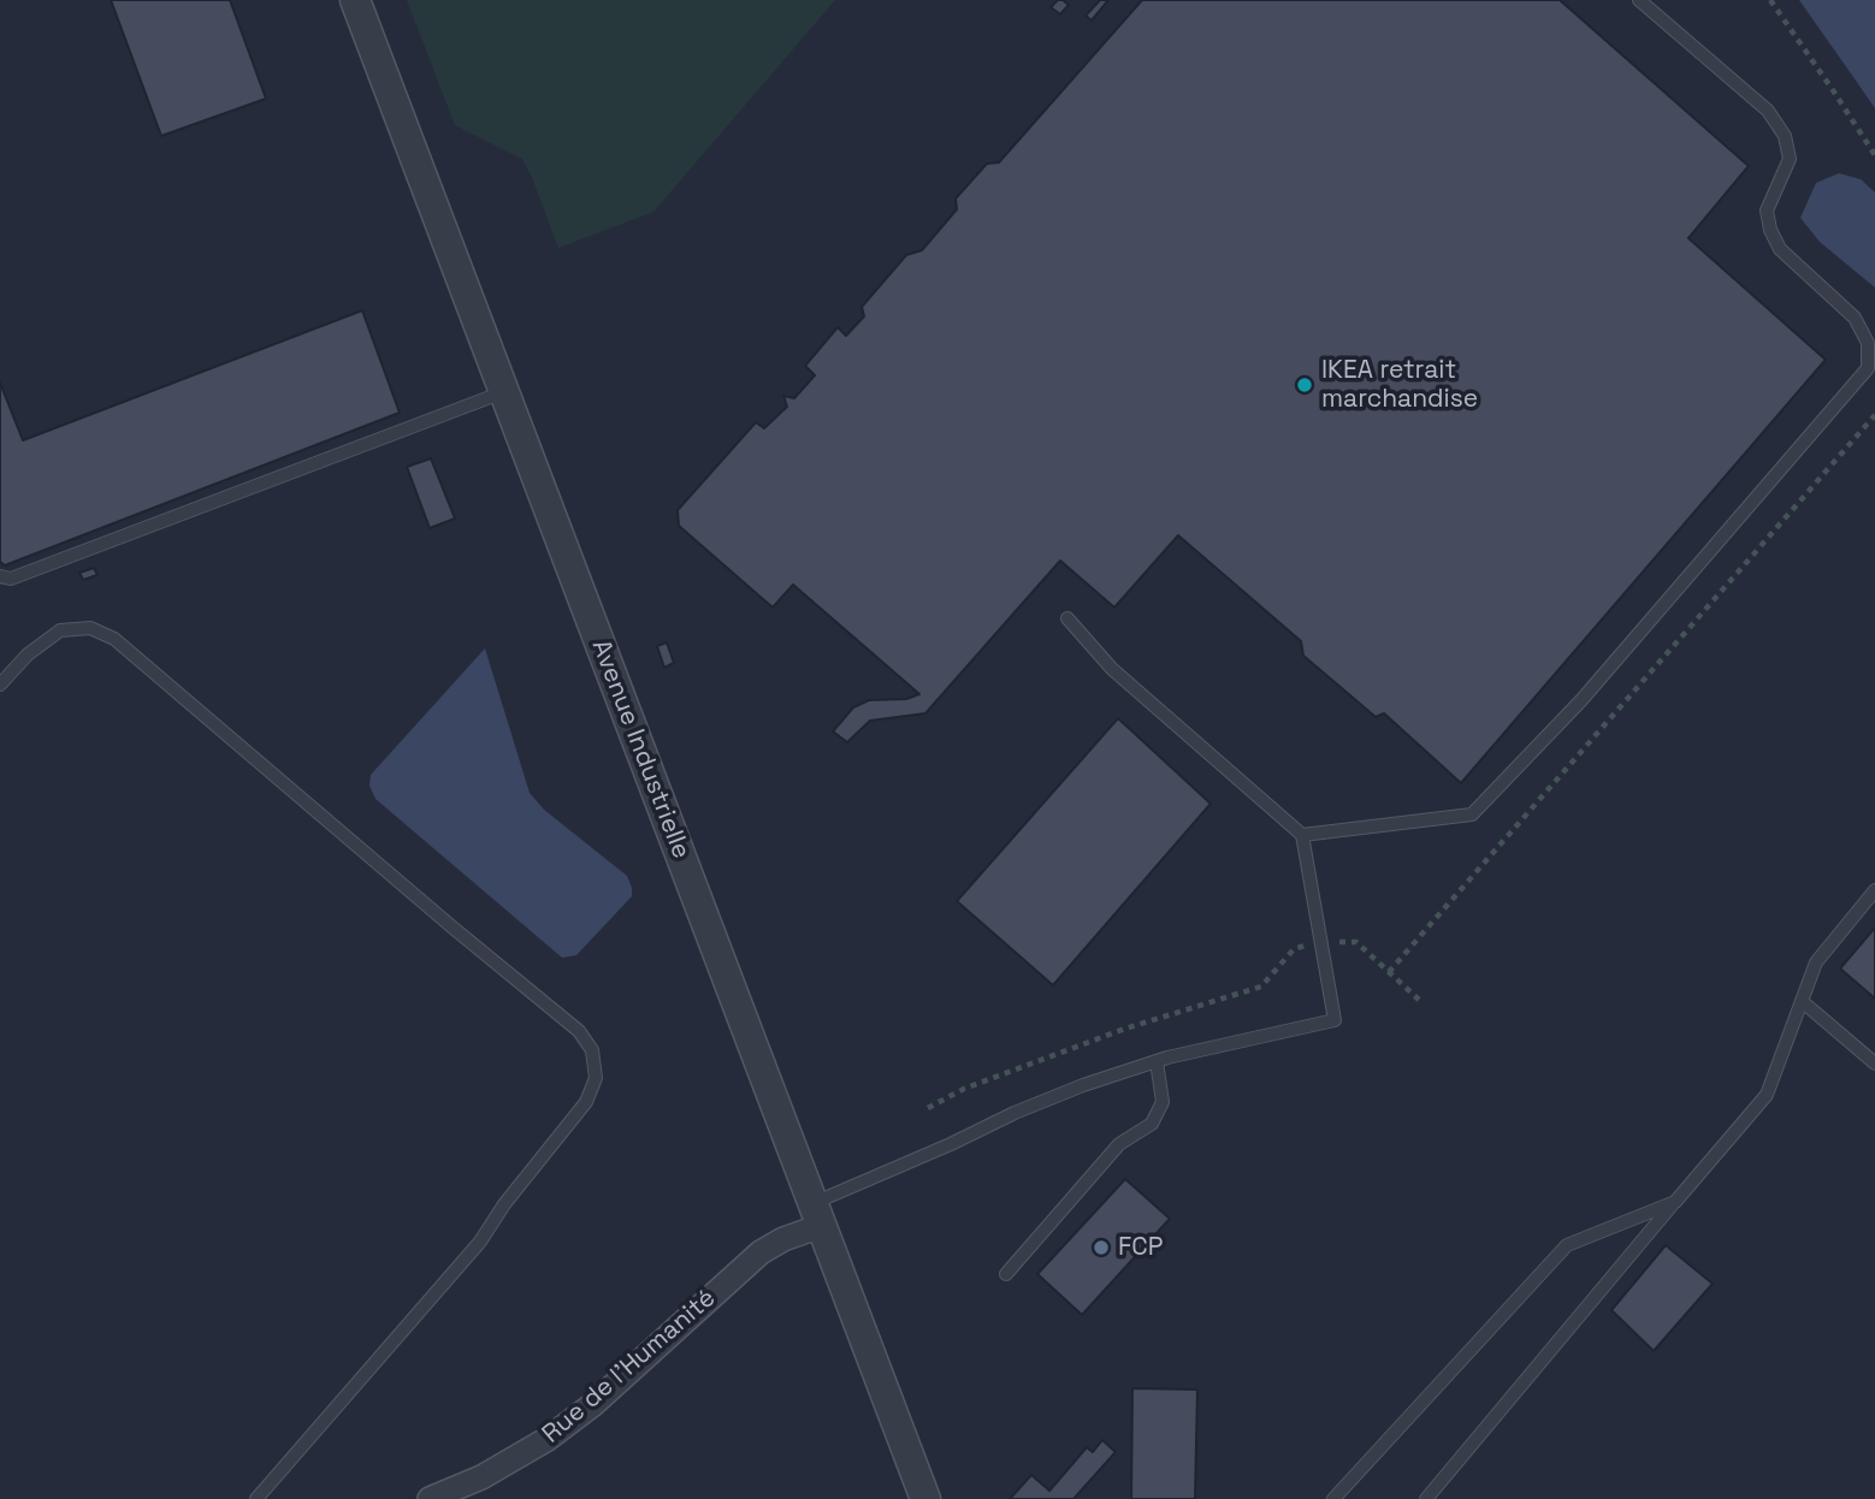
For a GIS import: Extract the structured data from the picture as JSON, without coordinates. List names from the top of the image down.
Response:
{
  "streets": {
    "street": ["Avenue Industrielle", "Rue de l'Humanité"]
  },
  "crossings": [
    ["Avenue Industrielle", "Rue de l'Humanité"]
  ],
  "places": ["IKEA retrait marchandise", "FCP"]
}
